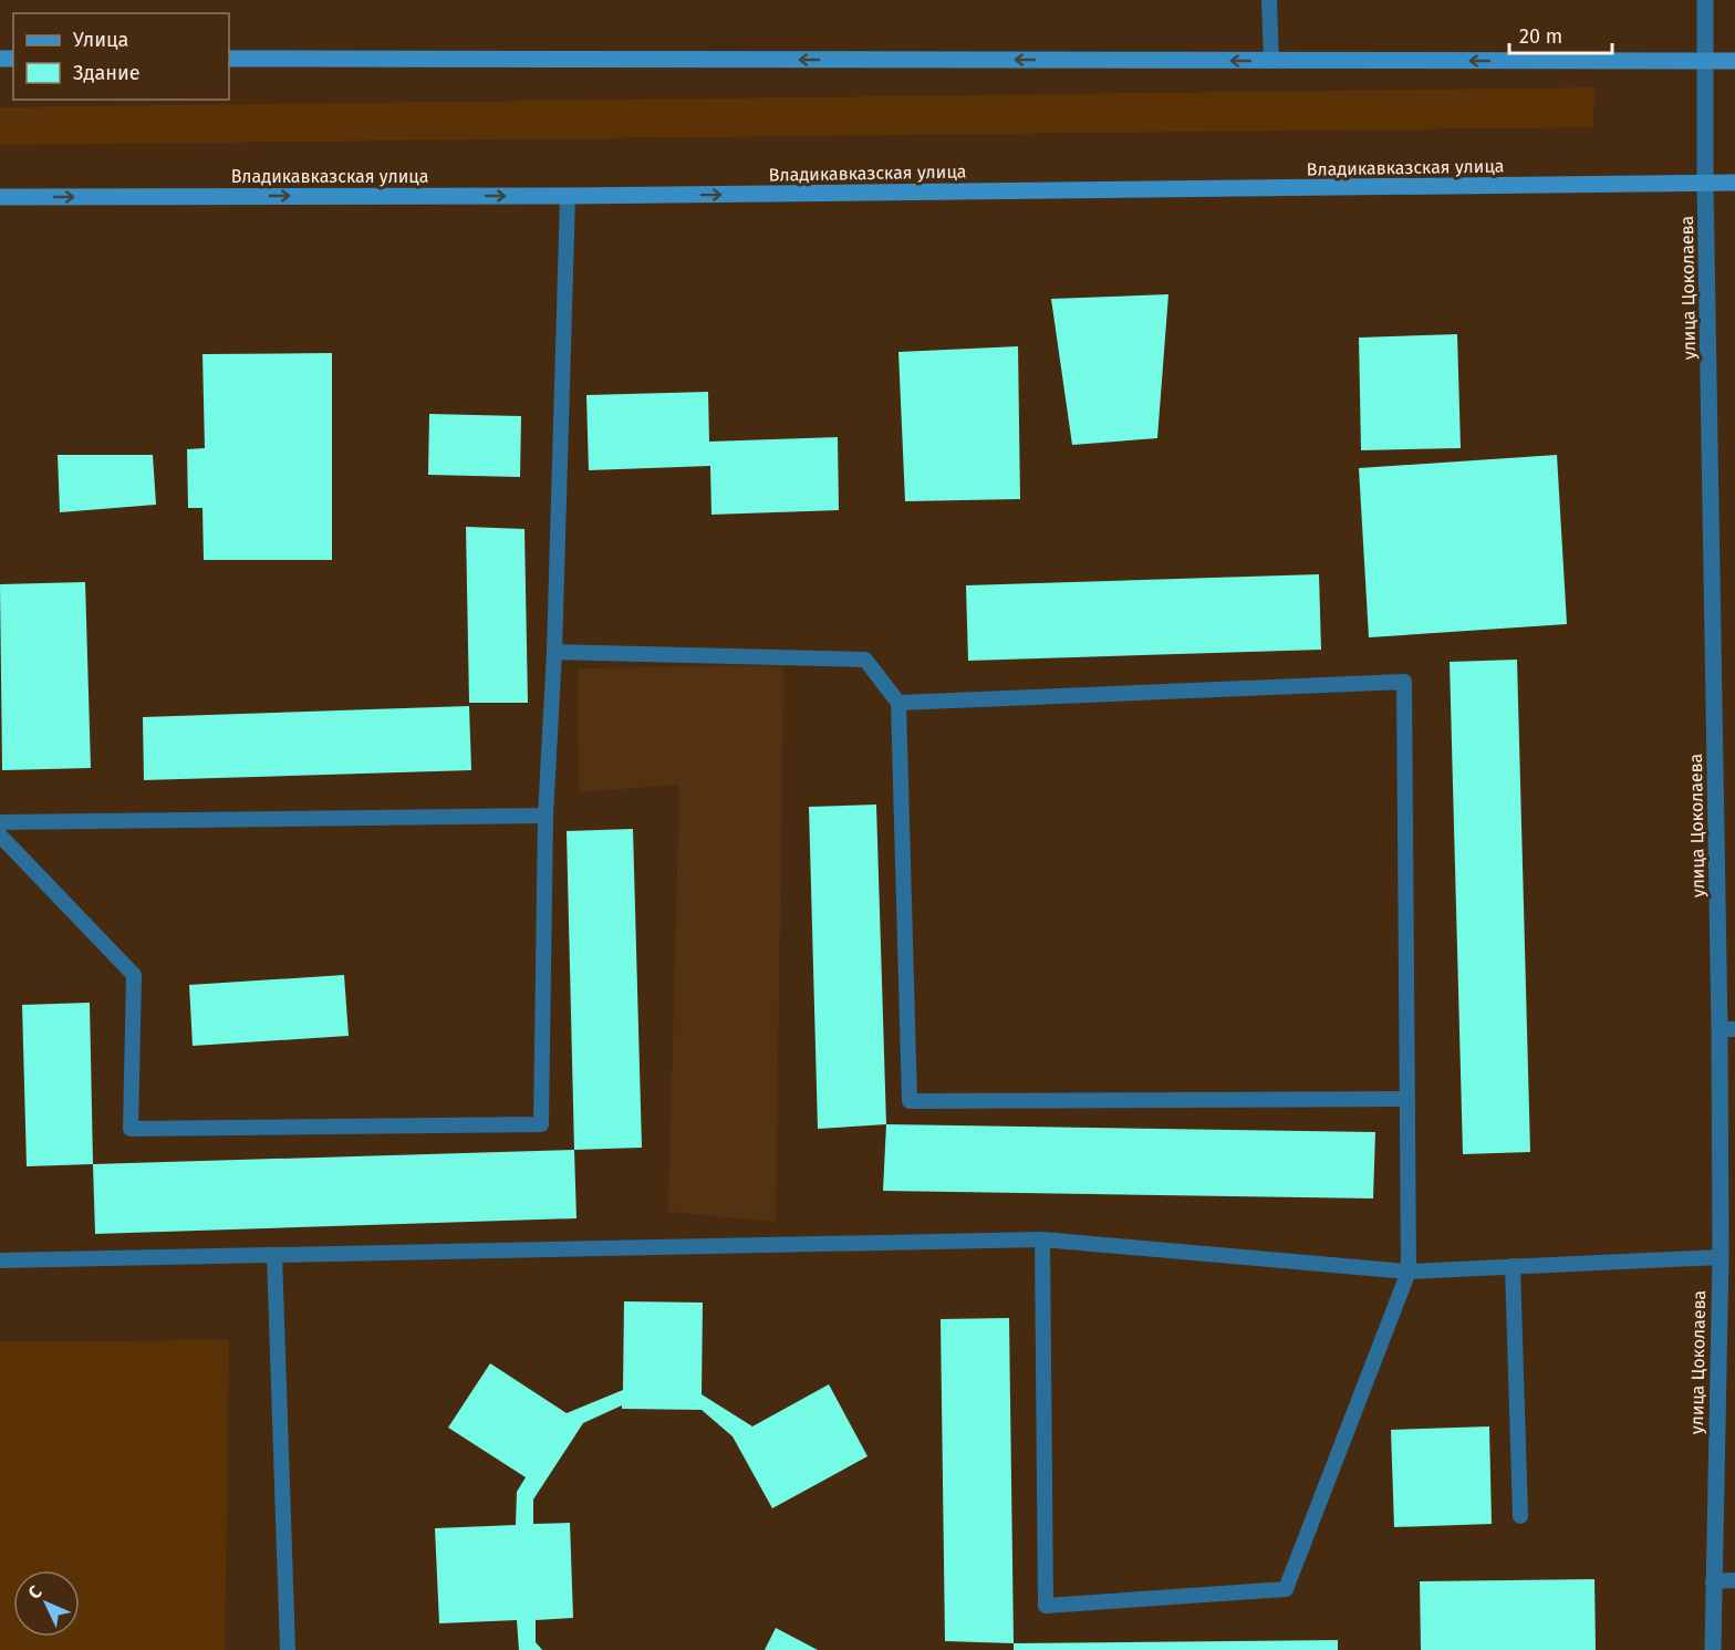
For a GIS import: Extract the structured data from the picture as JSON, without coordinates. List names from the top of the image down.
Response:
{
  "streets": {
    "main road": ["Владикавказская улица"],
    "street": ["улица Цоколаева"]
  },
  "crossings": [
    ["Владикавказская улица", "улица Цоколаева"]
  ],
  "legend": ["Улица", "Здание"],
  "scale_bar": "20 m",
  "north": "top left"
}
